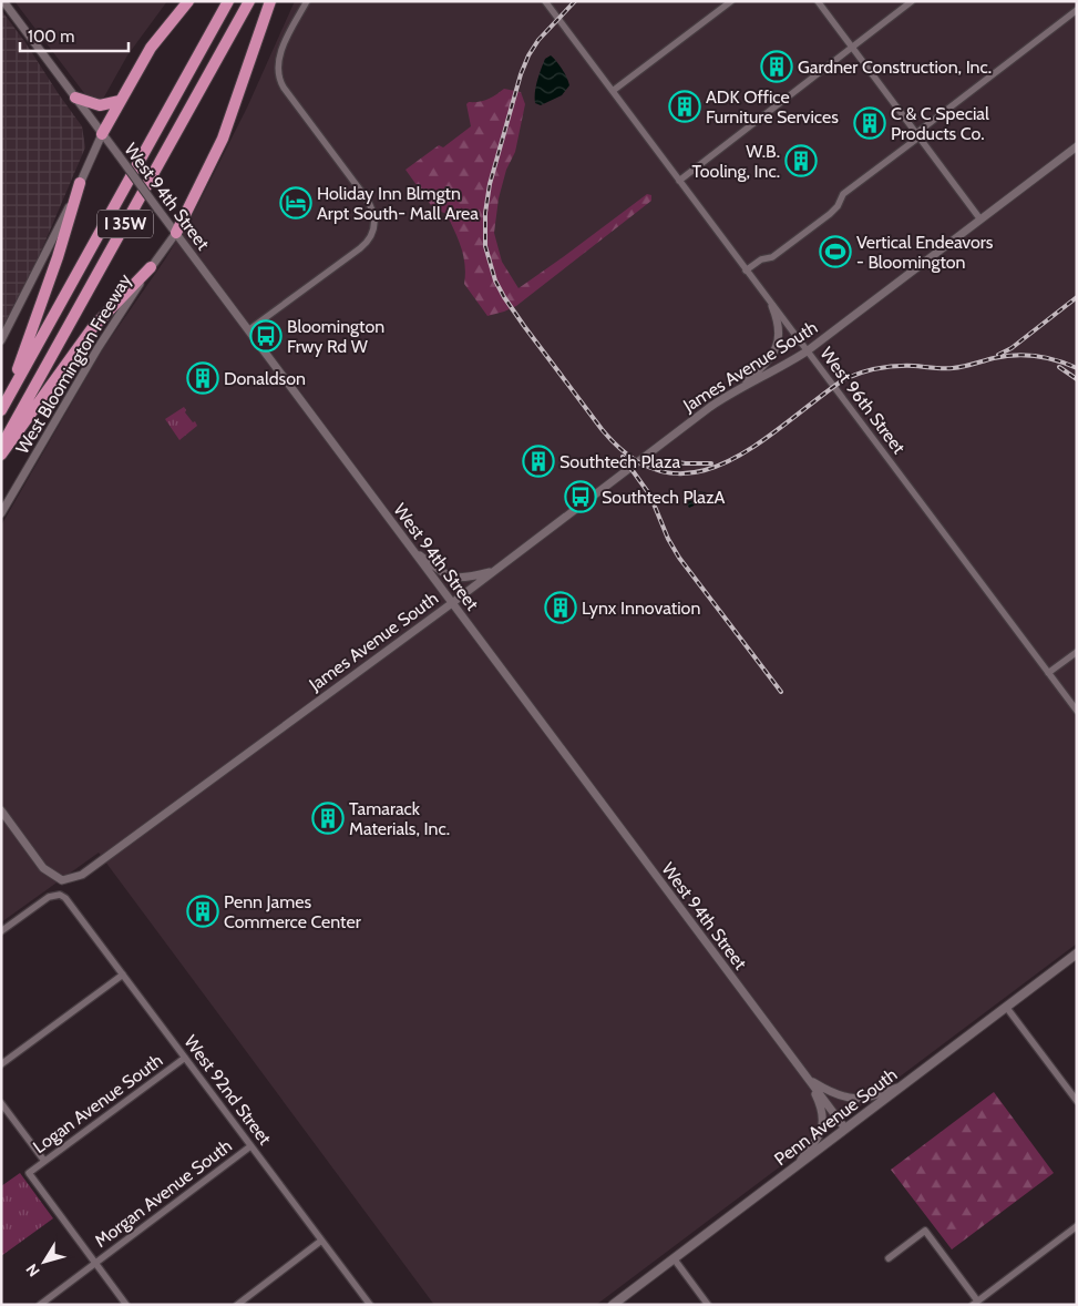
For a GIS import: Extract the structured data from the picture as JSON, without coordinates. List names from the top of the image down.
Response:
{
  "streets": {
    "highway": ["I 35W"],
    "main road": ["Penn Avenue South"],
    "street": [
      "West 94th Street",
      "West Bloomington Freeway",
      "James Avenue South",
      "West 96th Street",
      "West 92nd Street",
      "Logan Avenue South",
      "Morgan Avenue South"
    ]
  },
  "crossings": [
    ["West 94th Street", "West Bloomington Freeway"],
    ["West 94th Street", "James Avenue South"],
    ["West 94th Street", "Penn Avenue South"],
    ["James Avenue South", "West 96th Street"],
    ["West 92nd Street", "Logan Avenue South"],
    ["West 92nd Street", "Morgan Avenue South"],
    ["Logan Avenue South", "Morgan Avenue South"]
  ],
  "places": {
    "building": [
      "Gardner Construction, Inc.",
      "ADK Office Furniture Services",
      "C & C Special Products Co.",
      "W.B. Tooling, Inc.",
      "Donaldson",
      "Southtech Plaza",
      "Lynx Innovation",
      "Tamarack Materials, Inc.",
      "Penn James Commerce Center"
    ],
    "hotel": ["Holiday Inn Blmgtn Arpt South- Mall Area"],
    "sports": ["Vertical Endeavors - Bloomington"],
    "bus stop": ["Bloomington Frwy Rd W", "Southtech PlazA"]
  },
  "scale_bar": "100 m",
  "north": "bottom left"
}
